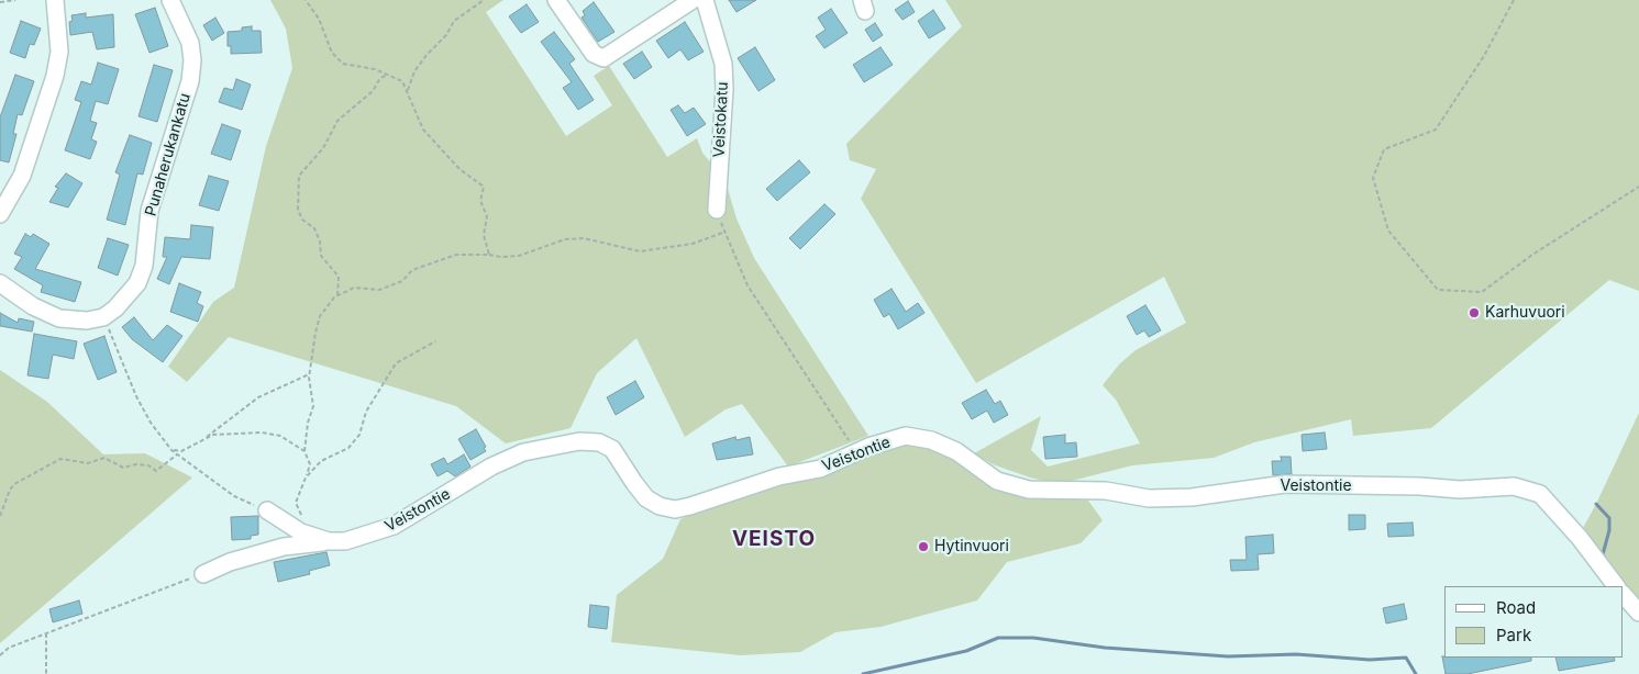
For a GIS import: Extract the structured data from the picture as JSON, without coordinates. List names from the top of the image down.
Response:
{
  "streets": {
    "street": ["Veistokatu", "Punaherukankatu", "Veistontie"]
  },
  "districts": ["VEISTO"],
  "places": ["Karhuvuori", "Hytinvuori"],
  "legend": ["Road", "Park"]
}
